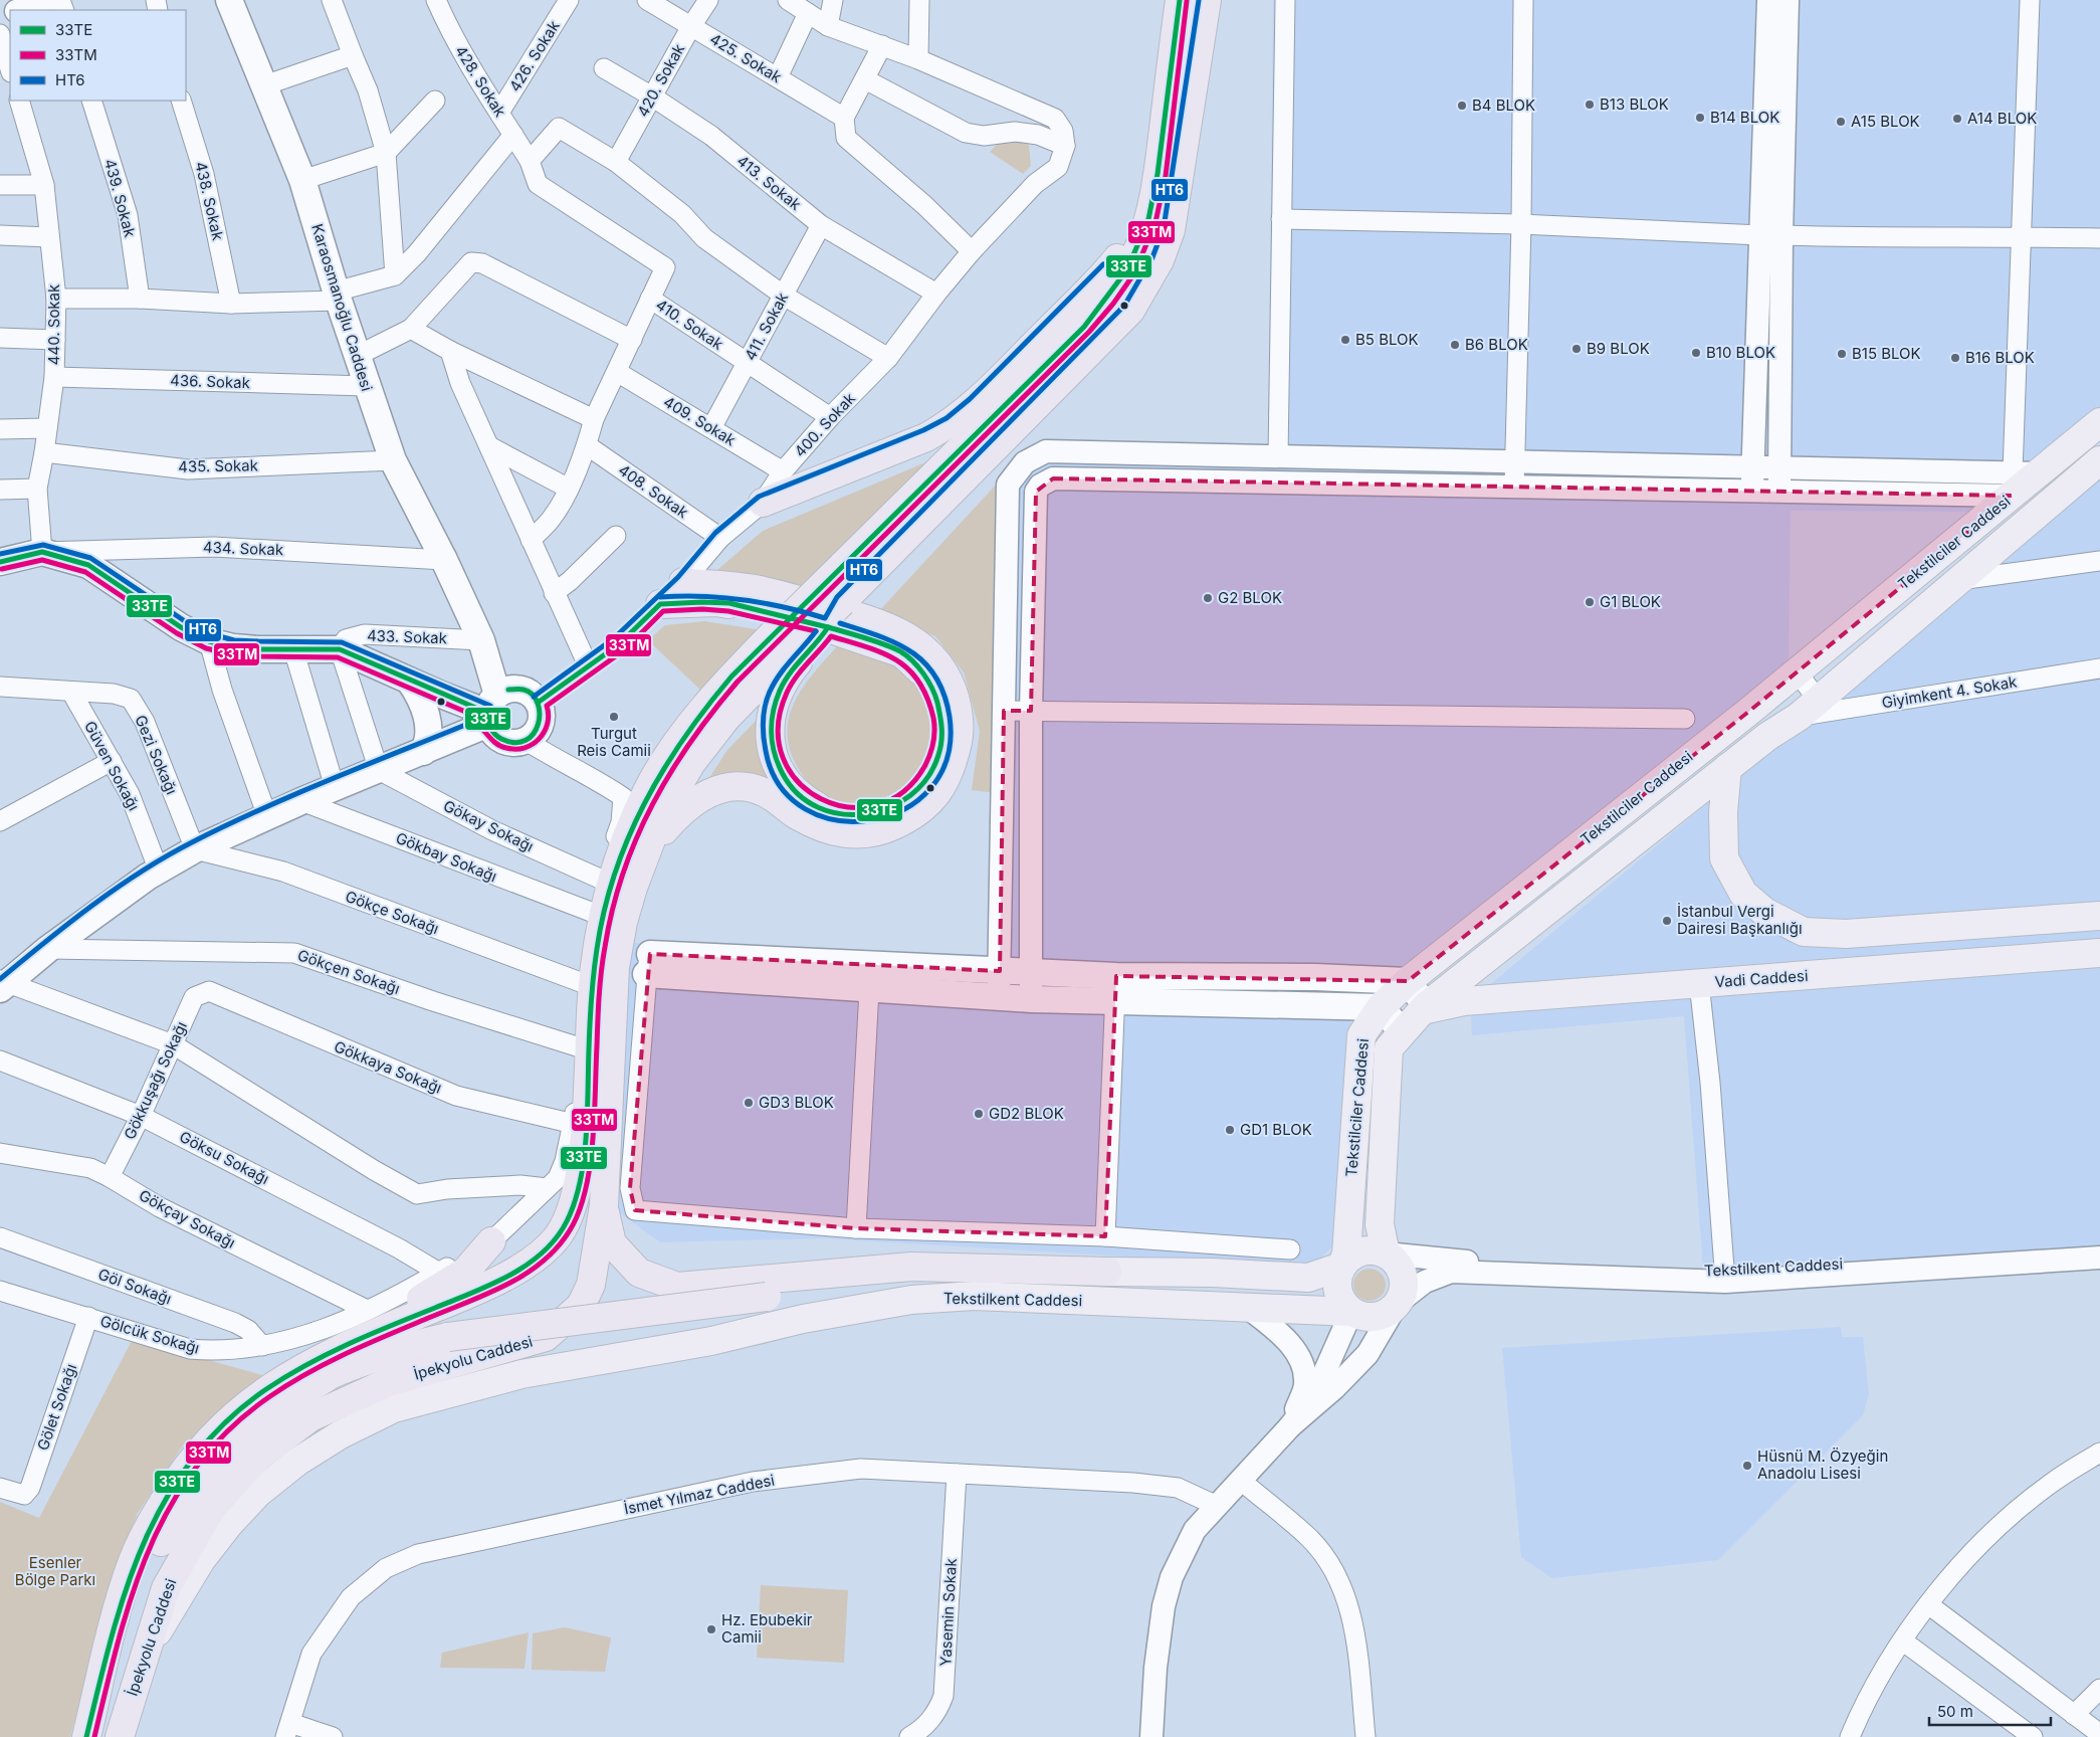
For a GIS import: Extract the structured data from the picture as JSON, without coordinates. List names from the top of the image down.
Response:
{
  "streets": {
    "highway": ["İpekyolu Caddesi"],
    "main road": [
      "Karaosmanoğlu Caddesi",
      "Tekstilciler Caddesi",
      "Vadi Caddesi",
      "Tekstilkent Caddesi"
    ],
    "street": [
      "426. Sokak",
      "425. Sokak",
      "420. Sokak",
      "428. Sokak",
      "413. Sokak",
      "439. Sokak",
      "438. Sokak",
      "440. Sokak",
      "410. Sokak",
      "411. Sokak",
      "436. Sokak",
      "409. Sokak",
      "400. Sokak",
      "435. Sokak",
      "408. Sokak",
      "434. Sokak",
      "433. Sokak",
      "Giyimkent 4. Sokak",
      "Gezi Sokağı",
      "Güven Sokağı",
      "Gökay Sokağı",
      "Gökbay Sokağı",
      "Gökçe Sokağı",
      "Gökçen Sokağı",
      "Gökkaya Sokağı",
      "Gökkuşağı Sokağı",
      "Göksu Sokağı",
      "Gökçay Sokağı",
      "Göl Sokağı",
      "Gölcük Sokağı",
      "Gölet Sokağı",
      "İsmet Yılmaz Caddesi",
      "Yasemin Sokak"
    ]
  },
  "crossings": [
    ["426. Sokak", "428. Sokak"],
    ["425. Sokak", "420. Sokak"],
    ["420. Sokak", "413. Sokak"],
    ["428. Sokak", "410. Sokak"],
    ["413. Sokak", "411. Sokak"],
    ["413. Sokak", "400. Sokak"],
    ["Karaosmanoğlu Caddesi", "436. Sokak"],
    ["Karaosmanoğlu Caddesi", "400. Sokak"],
    ["Karaosmanoğlu Caddesi", "435. Sokak"],
    ["Karaosmanoğlu Caddesi", "434. Sokak"],
    ["Karaosmanoğlu Caddesi", "433. Sokak"],
    ["Karaosmanoğlu Caddesi", "Gölcük Sokağı"],
    ["440. Sokak", "436. Sokak"],
    ["440. Sokak", "435. Sokak"],
    ["440. Sokak", "434. Sokak"],
    ["410. Sokak", "411. Sokak"],
    ["410. Sokak", "400. Sokak"],
    ["411. Sokak", "409. Sokak"],
    ["409. Sokak", "400. Sokak"],
    ["400. Sokak", "408. Sokak"],
    ["400. Sokak", "Gölcük Sokağı"],
    ["Tekstilciler Caddesi", "Giyimkent 4. Sokak"],
    ["Tekstilciler Caddesi", "Vadi Caddesi"],
    ["Tekstilciler Caddesi", "Tekstilkent Caddesi"],
    ["Gezi Sokağı", "Güven Sokağı"],
    ["Gezi Sokağı", "Gökçe Sokağı"],
    ["Gökay Sokağı", "Gölcük Sokağı"],
    ["Gökbay Sokağı", "Gölcük Sokağı"],
    ["Gökçe Sokağı", "Gölcük Sokağı"],
    ["Gökçen Sokağı", "Gölcük Sokağı"],
    ["Gökkaya Sokağı", "Gökkuşağı Sokağı"],
    ["Gökkaya Sokağı", "Gölcük Sokağı"],
    ["Gökkuşağı Sokağı", "Göksu Sokağı"],
    ["Gökkuşağı Sokağı", "Gökçay Sokağı"],
    ["Göksu Sokağı", "Gölcük Sokağı"],
    ["Gökçay Sokağı", "Gölcük Sokağı"],
    ["Tekstilkent Caddesi", "İpekyolu Caddesi"],
    ["Göl Sokağı", "Gölcük Sokağı"],
    ["Gölcük Sokağı", "Gölet Sokağı"],
    ["İsmet Yılmaz Caddesi", "Yasemin Sokak"]
  ],
  "parks": ["Esenler Bölge Parkı"],
  "places": [
    "B13 BLOK",
    "B4 BLOK",
    "B14 BLOK",
    "A14 BLOK",
    "A15 BLOK",
    "B5 BLOK",
    "B6 BLOK",
    "B9 BLOK",
    "B10 BLOK",
    "B15 BLOK",
    "B16 BLOK",
    "G2 BLOK",
    "G1 BLOK",
    "Turgut Reis Camii",
    "İstanbul Vergi Dairesi Başkanlığı",
    "GD3 BLOK",
    "GD2 BLOK",
    "GD1 BLOK",
    "Hüsnü M. Özyeğin Anadolu Lisesi",
    "Hz. Ebubekir Camii"
  ],
  "lines": ["transit line 33TE", "transit line HT6", "transit line 33TM"],
  "legend": ["33TE", "33TM", "HT6"],
  "scale_bar": "50 m"
}
